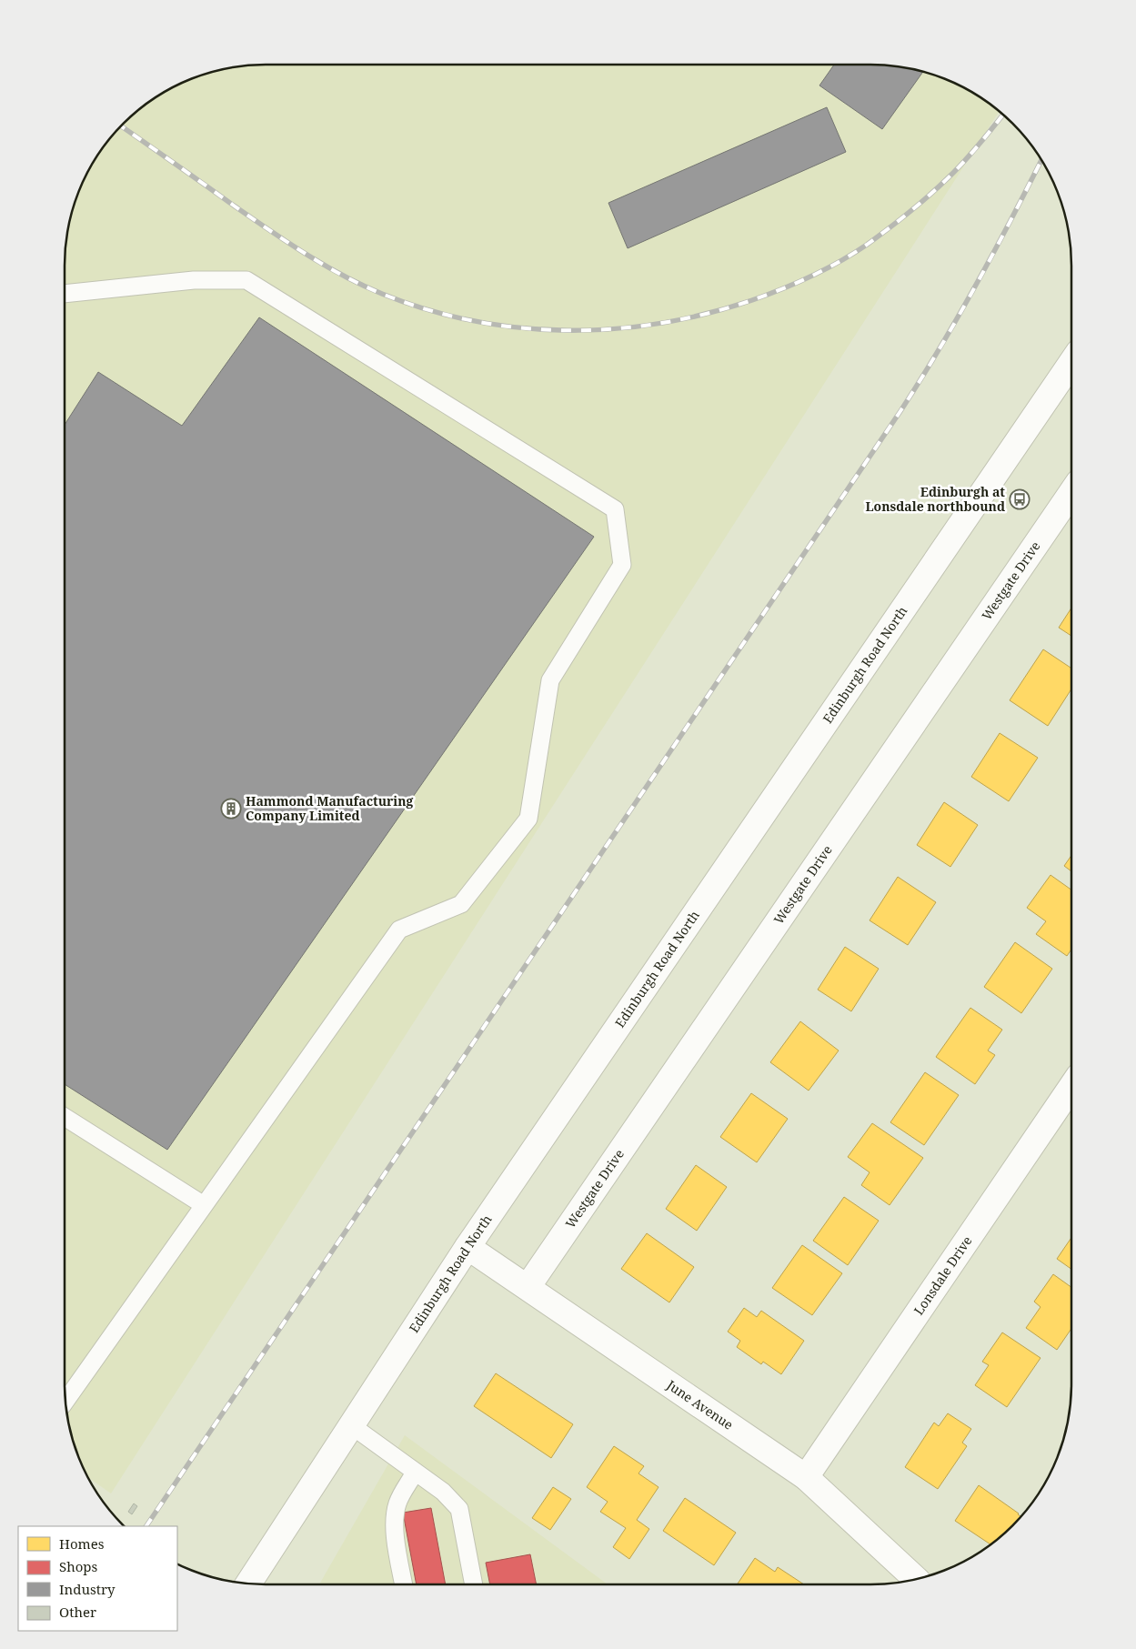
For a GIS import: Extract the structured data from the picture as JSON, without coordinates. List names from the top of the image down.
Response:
{
  "streets": {
    "street": [
      "Westgate Drive",
      "Edinburgh Road North",
      "Lonsdale Drive",
      "June Avenue"
    ]
  },
  "crossings": [
    ["Westgate Drive", "June Avenue"],
    ["Edinburgh Road North", "June Avenue"],
    ["Lonsdale Drive", "June Avenue"]
  ],
  "places": {
    "bus stop": ["Edinburgh at Lonsdale northbound"],
    "building": ["Hammond Manufacturing Company Limited"]
  },
  "legend": [
    "Homes",
    "Shops",
    "Industry",
    "Other"
  ]
}
